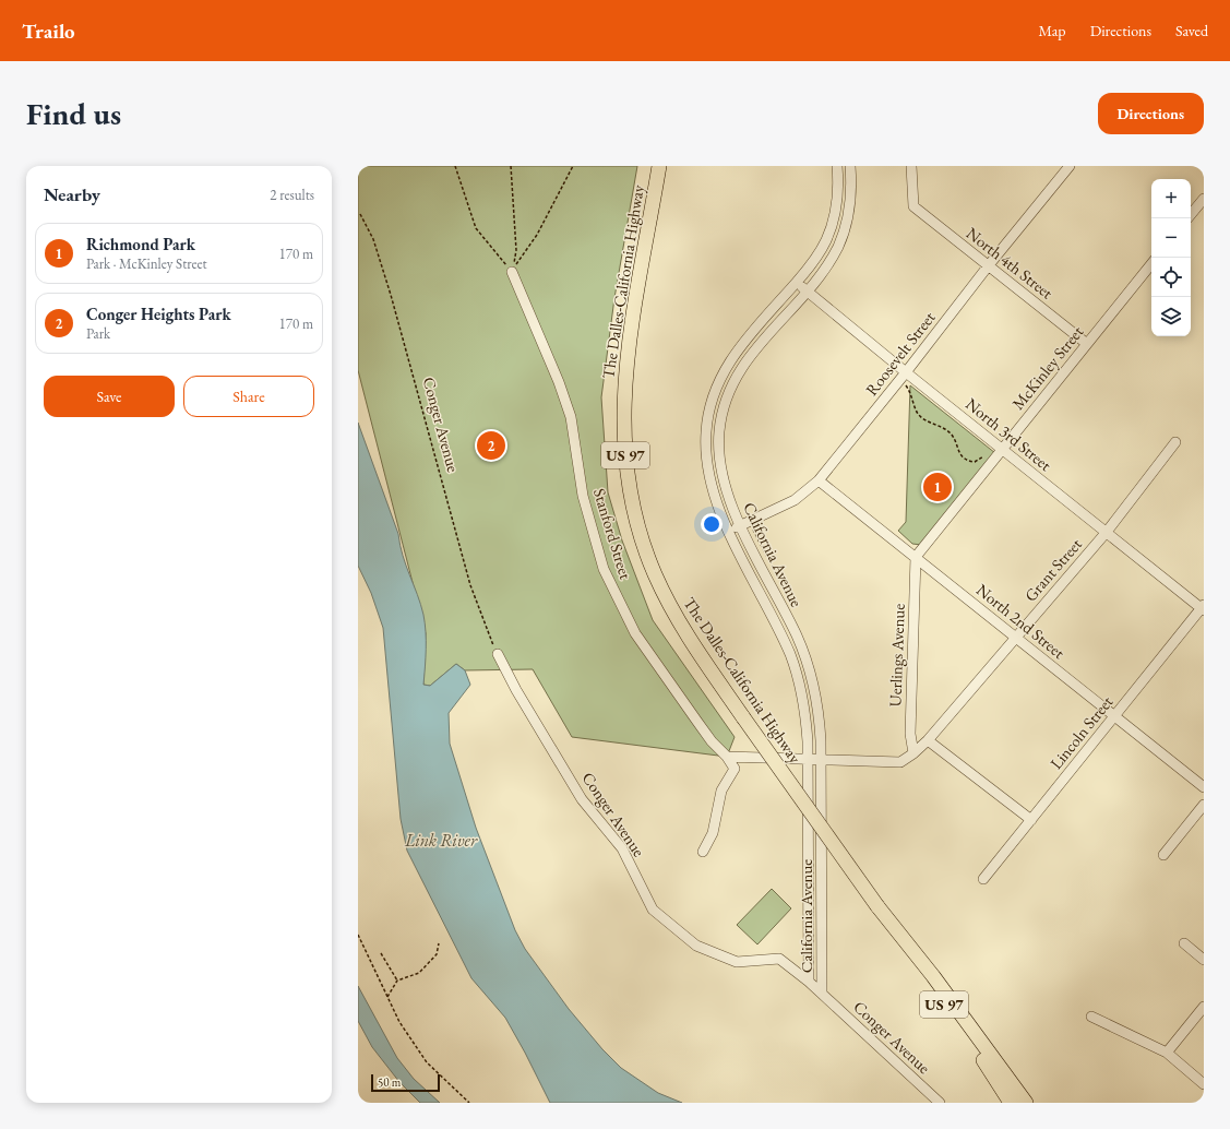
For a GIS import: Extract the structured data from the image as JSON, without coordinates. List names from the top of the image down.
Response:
{
  "streets": {
    "highway": ["The Dalles-California Highway", "US 97"],
    "street": [
      "North 4th Street",
      "Roosevelt Street",
      "McKinley Street",
      "Conger Avenue",
      "North 3rd Street",
      "Stanford Street",
      "California Avenue",
      "Grant Street",
      "North 2nd Street",
      "Uerlings Avenue",
      "Lincoln Street"
    ]
  },
  "crossings": [
    ["North 4th Street", "Roosevelt Street"],
    ["North 4th Street", "McKinley Street"],
    ["Roosevelt Street", "North 3rd Street"],
    ["Roosevelt Street", "California Avenue"],
    ["Roosevelt Street", "North 2nd Street"],
    ["McKinley Street", "North 3rd Street"],
    ["McKinley Street", "North 2nd Street"],
    ["McKinley Street", "Uerlings Avenue"],
    ["Conger Avenue", "California Avenue"],
    ["North 3rd Street", "California Avenue"],
    ["North 3rd Street", "Grant Street"],
    ["North 3rd Street", "Lincoln Street"],
    ["Stanford Street", "Grant Street"],
    ["California Avenue", "Grant Street"],
    ["Grant Street", "North 2nd Street"],
    ["Grant Street", "Uerlings Avenue"],
    ["North 2nd Street", "Uerlings Avenue"],
    ["North 2nd Street", "Lincoln Street"]
  ],
  "water": ["Link River"],
  "scale_bar": "50 m",
  "page": {
    "header": "Trailo",
    "nav": ["Map", "Directions", "Saved"],
    "buttons": [
      "Directions",
      ["Save", "Share"]
    ],
    "title": "Find us",
    "heading": ["Nearby", "2 results"],
    "map_buttons": ["+", "−"],
    "list": [
      {
        "mark": "1",
        "name": "Richmond Park",
        "note": "Park · McKinley Street",
        "value": "170 m"
      },
      {
        "mark": "2",
        "name": "Conger Heights Park",
        "note": "Park",
        "value": "170 m"
      }
    ],
    "pins": ["2", "1"],
    "scale": "50 m"
  }
}
